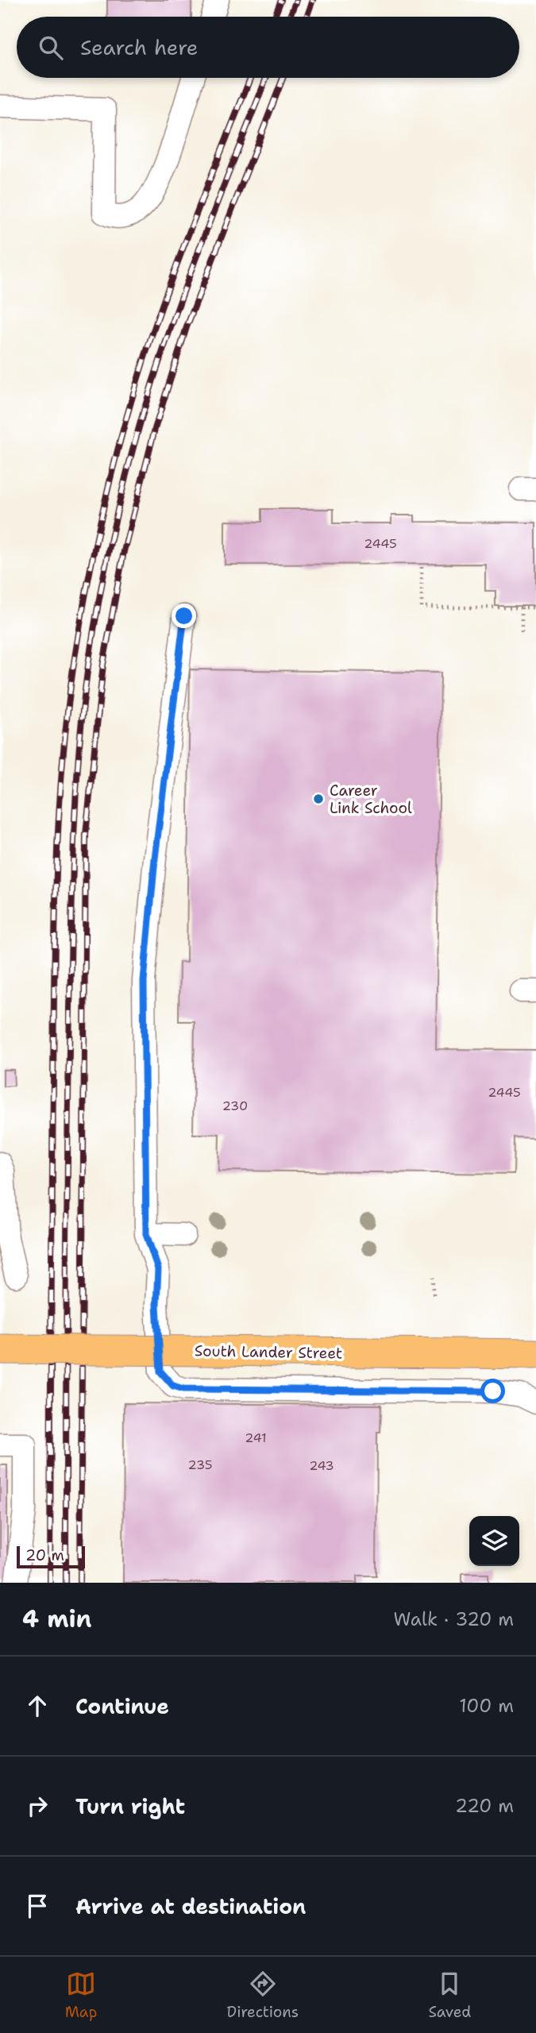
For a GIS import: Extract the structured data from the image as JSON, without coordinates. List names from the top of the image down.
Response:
{
  "streets": {
    "main road": ["South Lander Street"]
  },
  "places": ["Career Link School"],
  "house_numbers": [
    "2445",
    "2445",
    "230",
    "241",
    "235",
    "243"
  ],
  "scale_bar": "20 m",
  "page": {
    "search": "Search here",
    "scale": "20 m",
    "heading": ["4 min", "Walk · 320 m"],
    "list": [
      ["Continue", "100 m"],
      ["Turn right", "220 m"],
      "Arrive at destination"
    ],
    "nav": ["Map", "Directions", "Saved"]
  }
}
